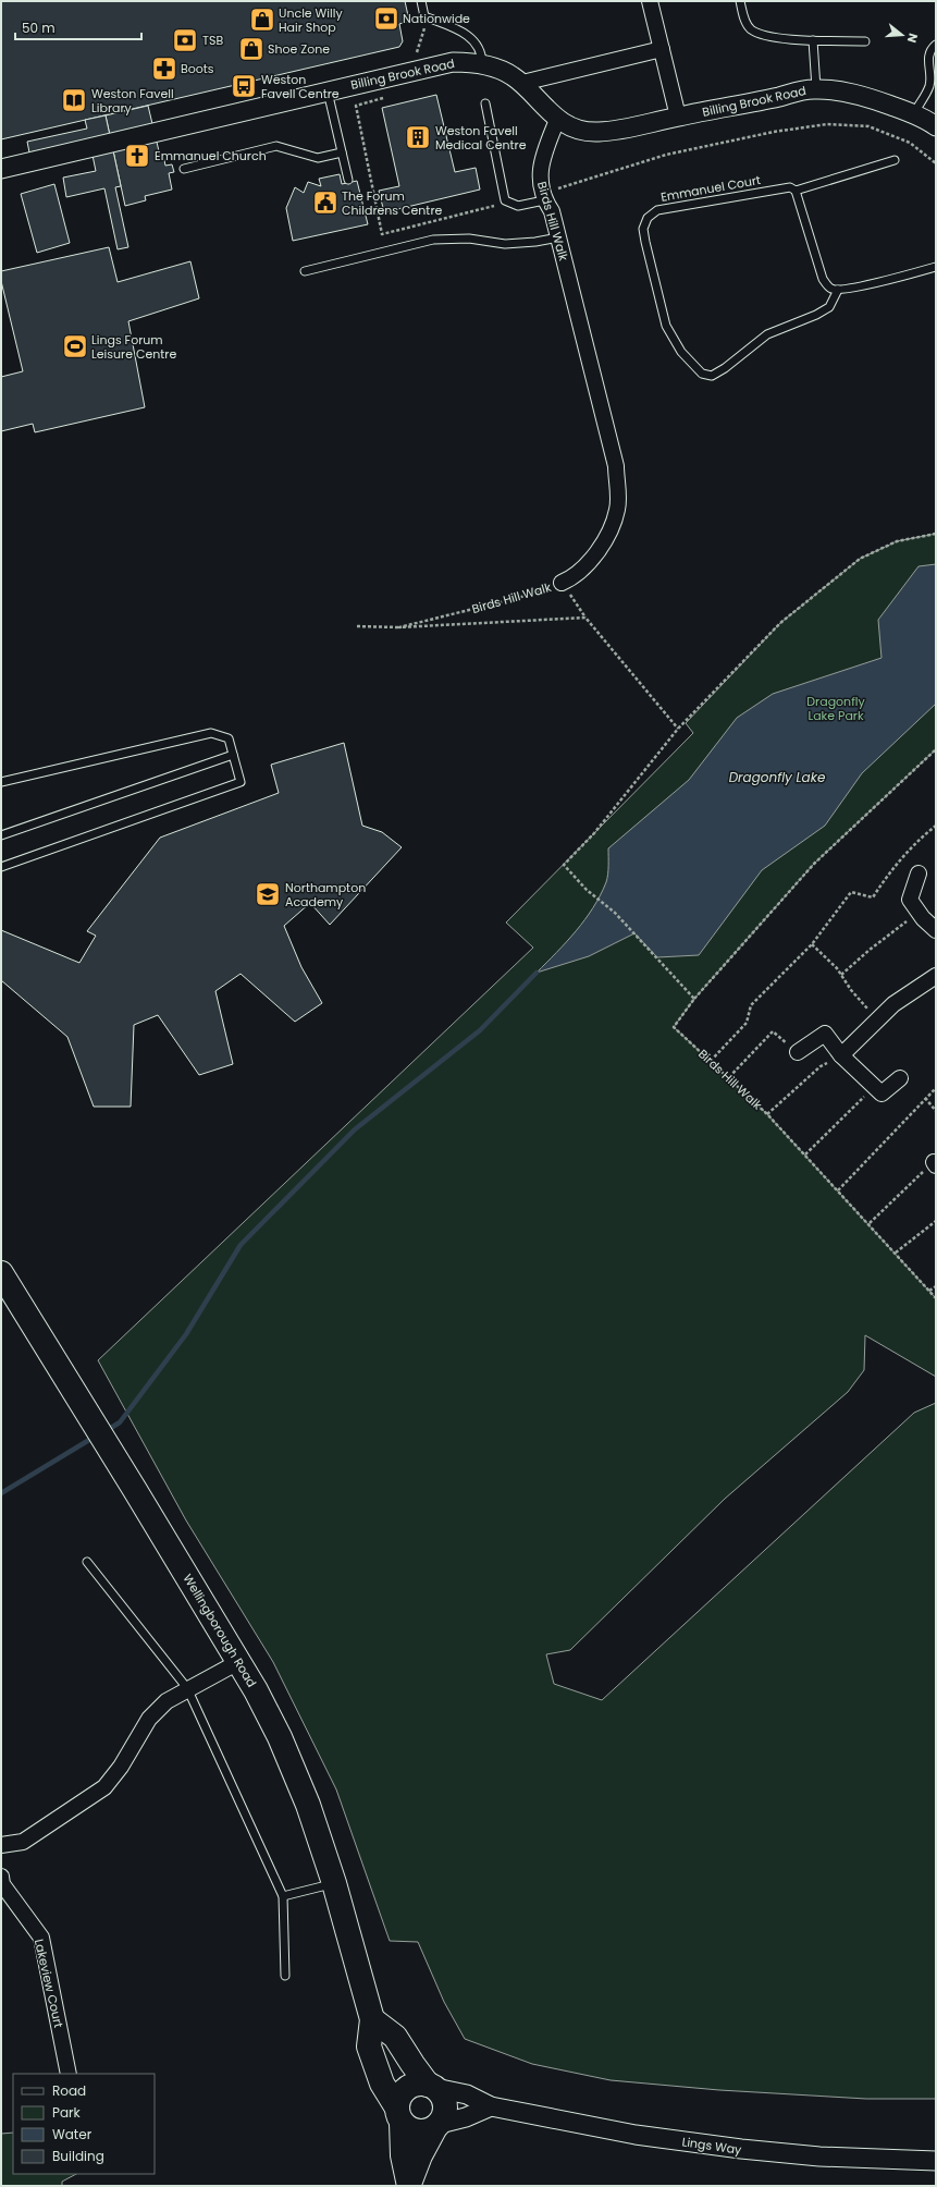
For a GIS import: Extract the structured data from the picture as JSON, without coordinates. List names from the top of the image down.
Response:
{
  "streets": {
    "main road": ["Wellingborough Road"],
    "street": [
      "Billing Brook Road",
      "Birds Hill Walk",
      "Lakeview Court",
      "Lings Way"
    ],
    "lane": ["Emmanuel Court"]
  },
  "crossings": [
    ["Billing Brook Road", "Birds Hill Walk"],
    ["Wellingborough Road", "Lings Way"]
  ],
  "water": ["Dragonfly Lake"],
  "parks": ["Dragonfly Lake Park"],
  "places": {
    "bank": ["Nationwide", "TSB"],
    "shop": ["Uncle Willy Hair Shop", "Shoe Zone"],
    "pharmacy": ["Boots"],
    "bus stop": ["Weston Favell Centre"],
    "library": ["Weston Favell Library"],
    "building": ["Weston Favell Medical Centre"],
    "church": ["Emmanuel Church"],
    "public building": ["The Forum Childrens Centre"],
    "sports": ["Lings Forum Leisure Centre"],
    "school or university": ["Northampton Academy"]
  },
  "legend": [
    "Road",
    "Park",
    "Water",
    "Building"
  ],
  "scale_bar": "50 m",
  "north": "right"
}
